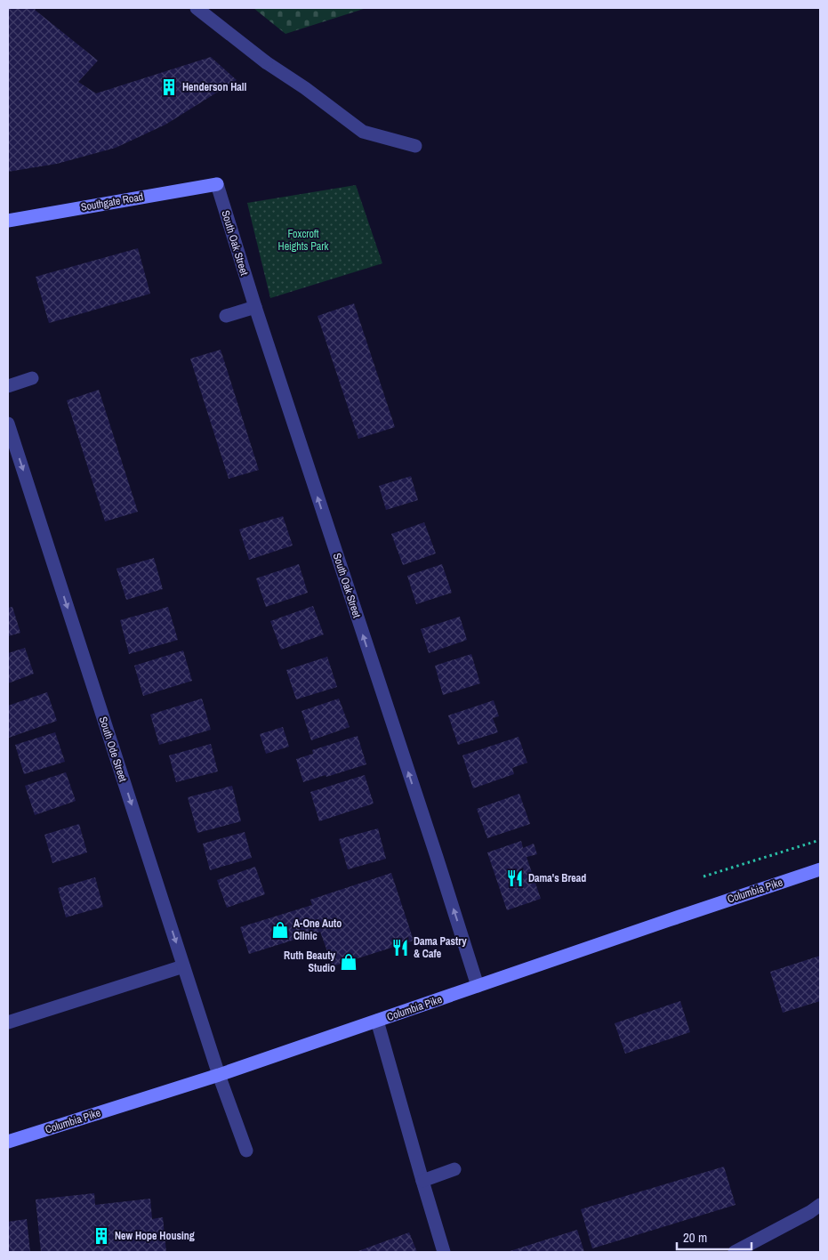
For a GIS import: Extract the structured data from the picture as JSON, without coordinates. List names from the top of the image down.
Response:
{
  "streets": {
    "main road": ["Southgate Road", "Columbia Pike"],
    "street": ["South Oak Street", "South Ode Street"]
  },
  "crossings": [
    ["Southgate Road", "South Oak Street"],
    ["South Oak Street", "Columbia Pike"],
    ["South Ode Street", "Columbia Pike"]
  ],
  "one_way": ["South Oak Street", "South Ode Street"],
  "parks": ["Foxcroft Heights Park"],
  "places": {
    "building": ["Henderson Hall", "New Hope Housing"],
    "restaurant": ["Dama's Bread", "Dama Pastry & Cafe"],
    "shop": ["A-One Auto Clinic", "Ruth Beauty Studio"]
  },
  "scale_bar": "20 m"
}
